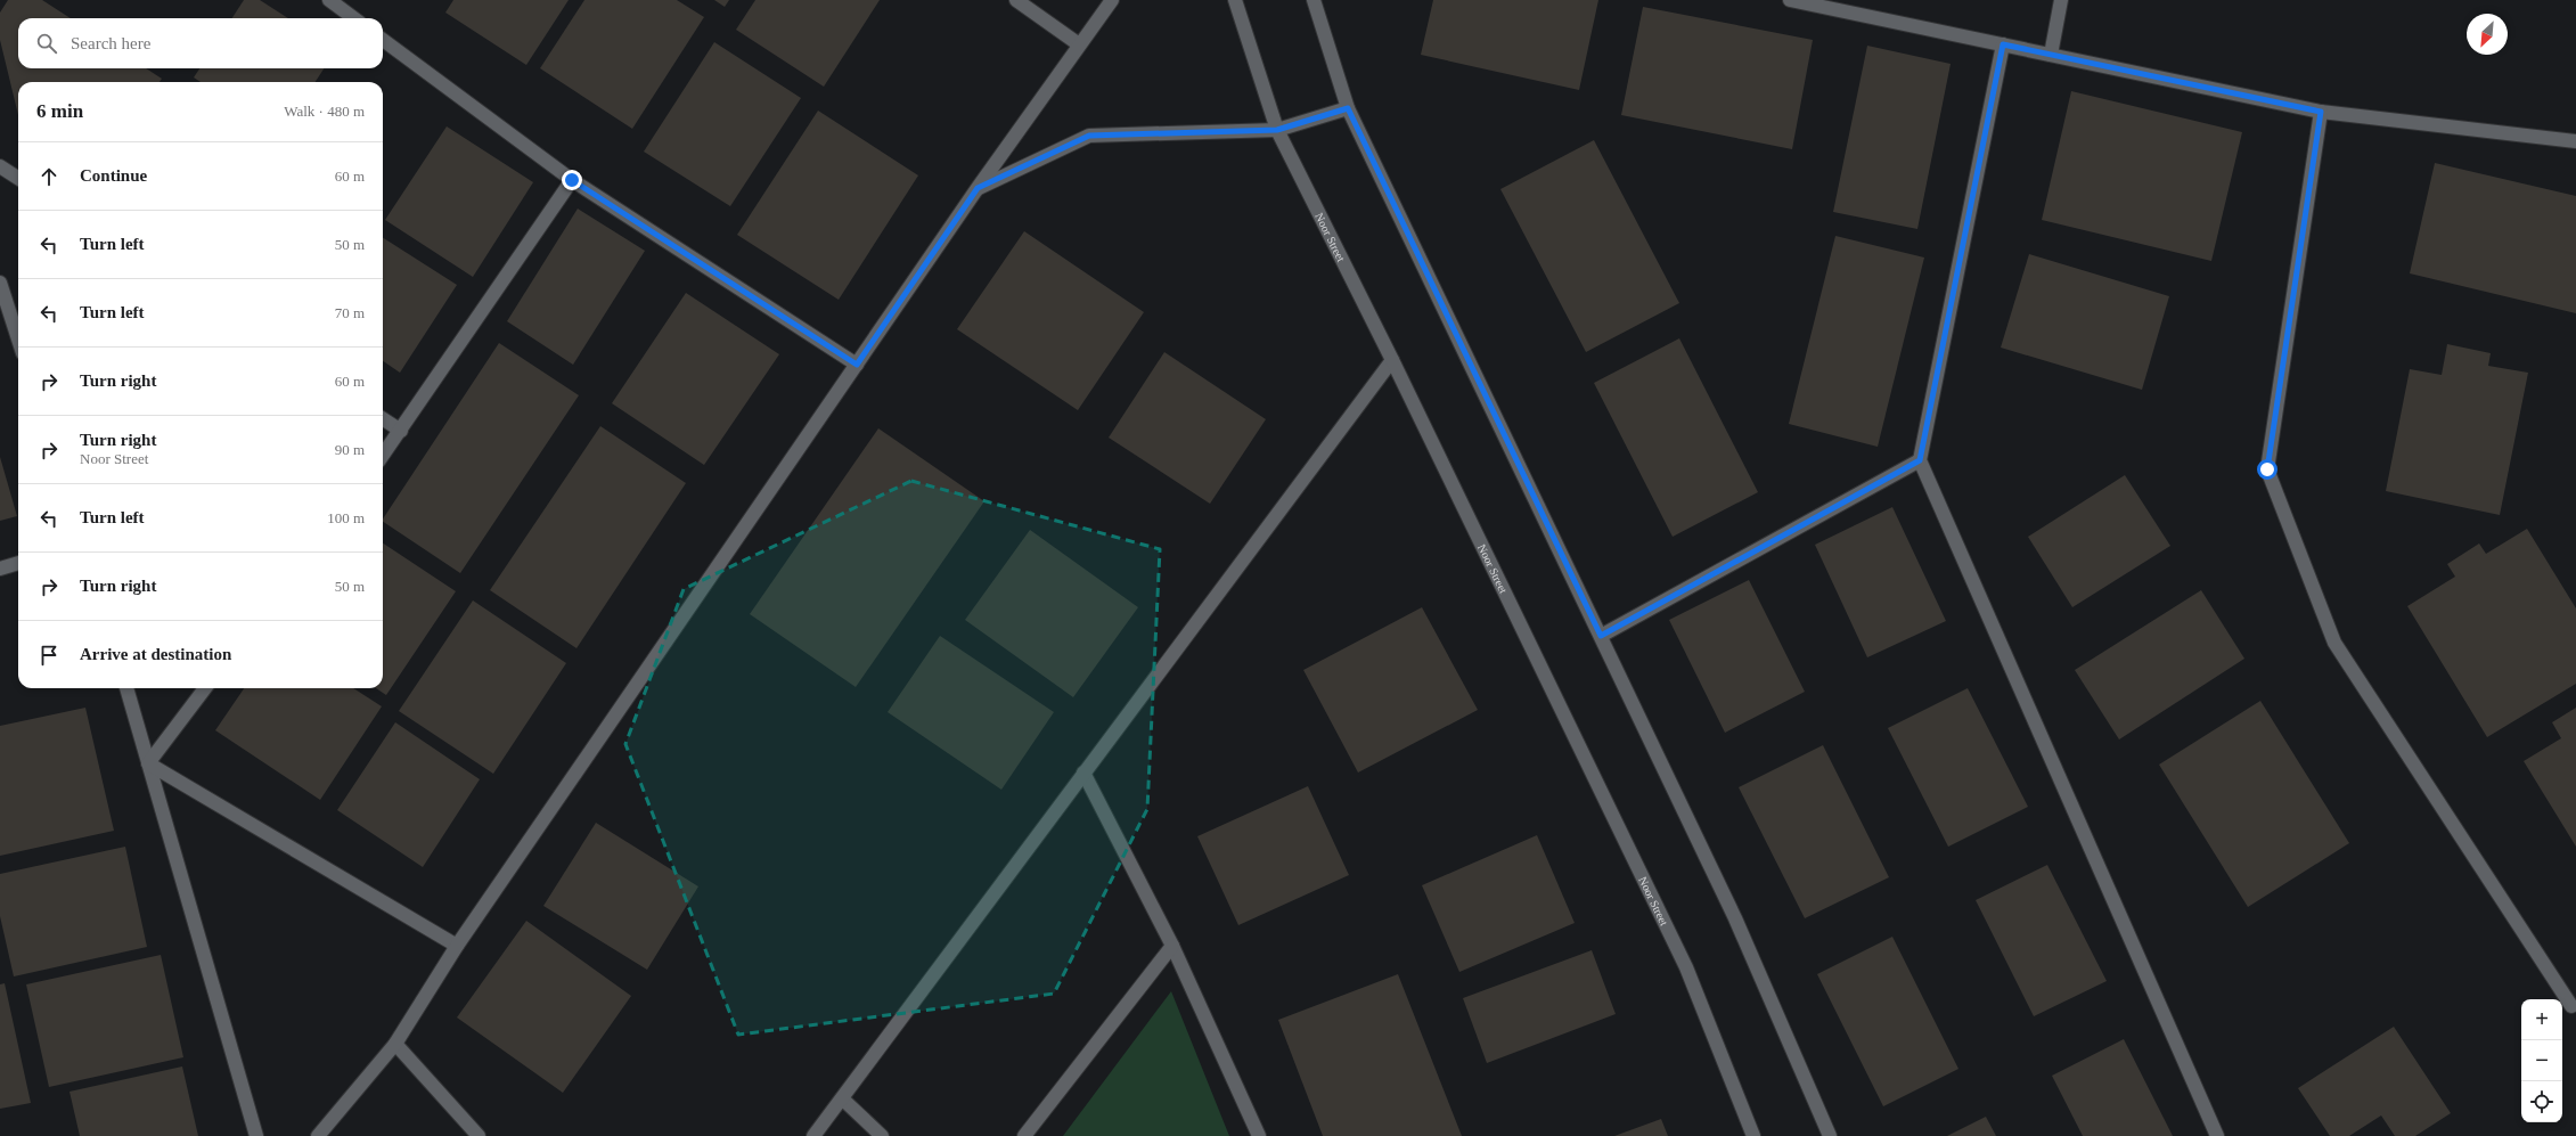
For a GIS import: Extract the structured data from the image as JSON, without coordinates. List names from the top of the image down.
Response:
{
  "streets": {
    "street": ["Noor Street"]
  },
  "north": "bottom left",
  "page": {
    "search": "Search here",
    "heading": ["6 min", "Walk · 480 m"],
    "list": [
      ["Continue", "60 m"],
      ["Turn left", "50 m"],
      ["Turn left", "70 m"],
      ["Turn right", "60 m"],
      ["Turn right", "Noor Street", "90 m"],
      ["Turn left", "100 m"],
      ["Turn right", "50 m"],
      "Arrive at destination"
    ],
    "map_buttons": ["+", "−"]
  }
}
